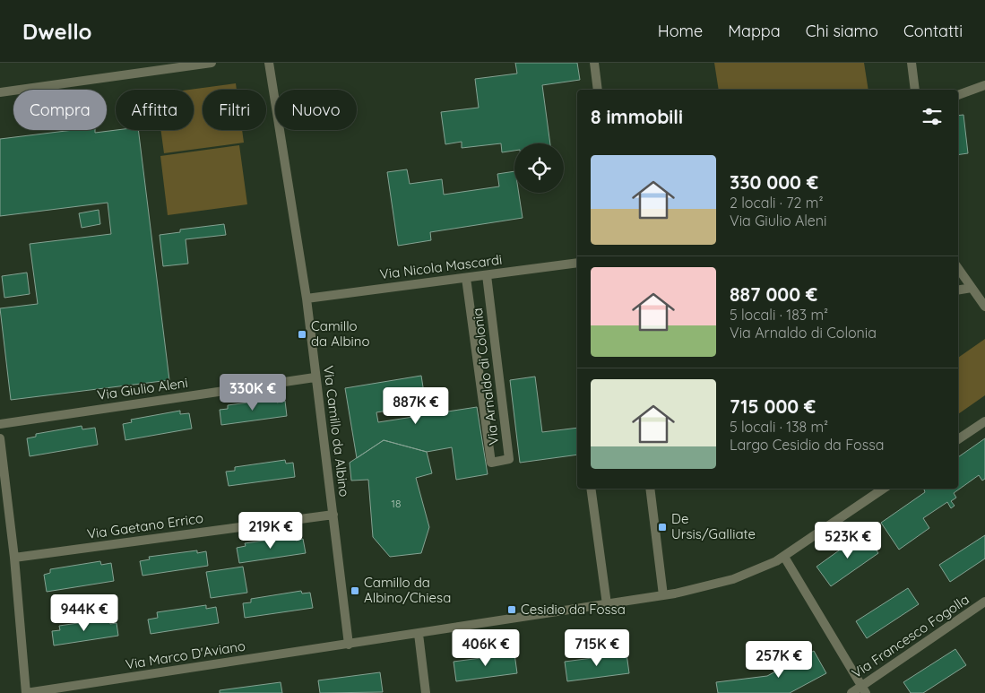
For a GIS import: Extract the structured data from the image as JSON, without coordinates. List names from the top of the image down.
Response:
{
  "streets": {
    "street": [
      "Via Nicola Mascardi",
      "Via Arnaldo di Colonia",
      "Via Giulio Aleni",
      "Via Camillo da Albino",
      "Via Gaetano Errico",
      "Via Francesco Fogolla",
      "Via Marco D'Aviano"
    ]
  },
  "crossings": [
    ["Via Nicola Mascardi", "Via Arnaldo di Colonia"],
    ["Via Nicola Mascardi", "Via Camillo da Albino"],
    ["Via Giulio Aleni", "Via Camillo da Albino"],
    ["Via Camillo da Albino", "Via Gaetano Errico"],
    ["Via Camillo da Albino", "Via Marco D'Aviano"]
  ],
  "places": {
    "transit": [
      "Camillo da Albino",
      "De Ursis/Galliate",
      "Camillo da Albino/Chiesa",
      "Cesidio da Fossa"
    ]
  },
  "house_numbers": ["18"],
  "page": {
    "header": "Dwello",
    "nav": [
      "Home",
      "Mappa",
      "Chi siamo",
      "Contatti"
    ],
    "chip": [
      "Compra",
      "Affitta",
      "Filtri",
      "Nuovo"
    ],
    "heading": "8 immobili",
    "list": [
      {
        "name": "330 000 €",
        "note": "2 locali · 72 m² · Via Giulio Aleni"
      },
      {
        "name": "887 000 €",
        "note": "5 locali · 183 m² · Via Arnaldo di Colonia"
      },
      {
        "name": "715 000 €",
        "note": "5 locali · 138 m² · Largo Cesidio da Fossa"
      }
    ],
    "price": [
      "330K €",
      "887K €",
      "219K €",
      "523K €",
      "944K €",
      "406K €",
      "715K €",
      "257K €"
    ]
  }
}
